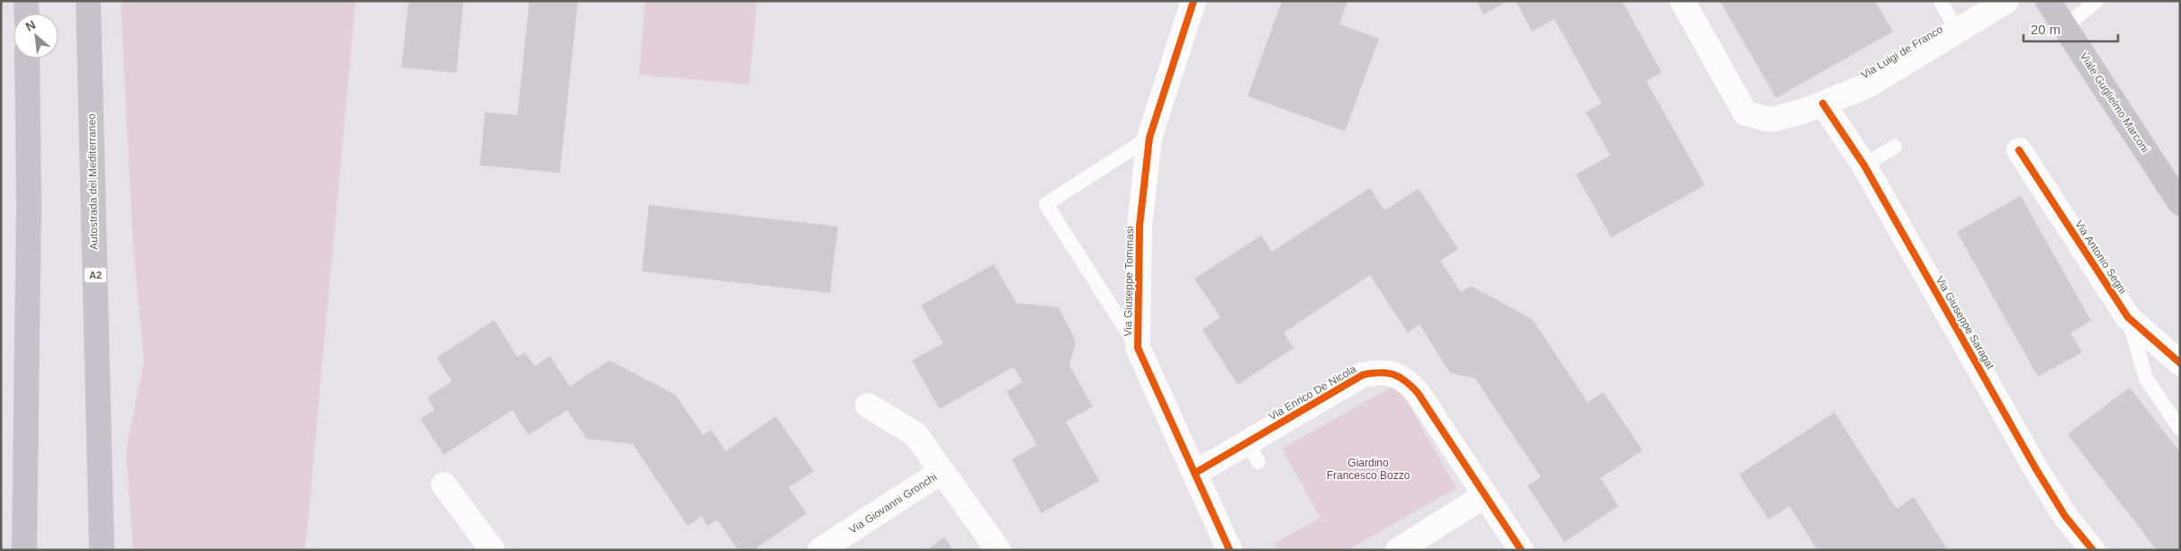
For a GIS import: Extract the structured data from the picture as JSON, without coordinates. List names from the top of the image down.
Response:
{
  "streets": {
    "highway": ["Autostrada del Mediterraneo", "A2"],
    "main road": ["Viale Guglielmo Marconi"],
    "street": [
      "Via Luigi de Franco",
      "Via Antonio Segni",
      "Via Giuseppe Tommasi",
      "Via Giuseppe Saragat",
      "Via Enrico De Nicola",
      "Via Giovanni Gronchi"
    ]
  },
  "crossings": [
    ["Via Luigi de Franco", "Via Giuseppe Saragat"],
    ["Via Giuseppe Tommasi", "Via Enrico De Nicola"]
  ],
  "parks": ["Giardino Francesco Bozzo"],
  "scale_bar": "20 m",
  "north": "top left"
}
